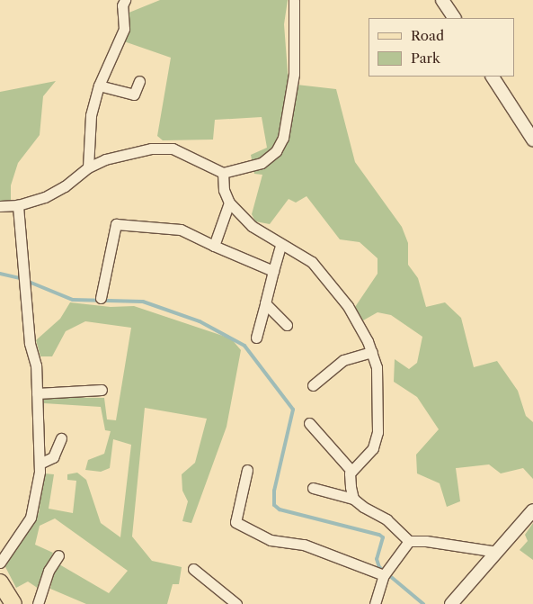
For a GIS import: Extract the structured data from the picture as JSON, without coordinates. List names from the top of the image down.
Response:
{
  "legend": ["Road", "Park"]
}
